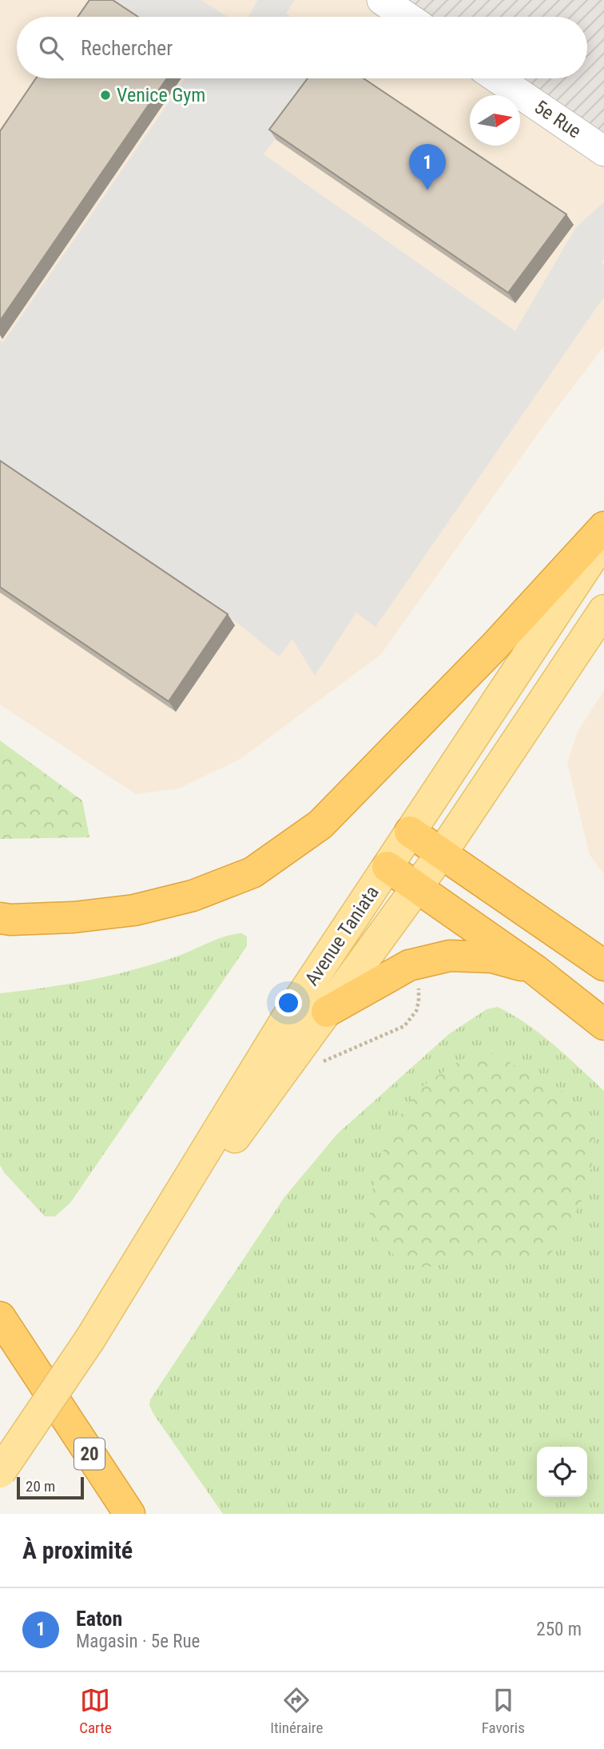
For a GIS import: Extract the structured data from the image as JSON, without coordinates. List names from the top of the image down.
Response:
{
  "streets": {
    "highway": ["20"],
    "main road": ["Avenue Taniata"],
    "street": ["5e Rue"]
  },
  "places": ["Venice Gym"],
  "scale_bar": "20 m",
  "north": "right",
  "page": {
    "search": "Rechercher",
    "pins": "1",
    "scale": "20 m",
    "heading": "À proximité",
    "list": [
      {
        "mark": "1",
        "name": "Eaton",
        "note": "Magasin · 5e Rue",
        "value": "250 m"
      }
    ],
    "nav": ["Carte", "Itinéraire", "Favoris"]
  }
}
